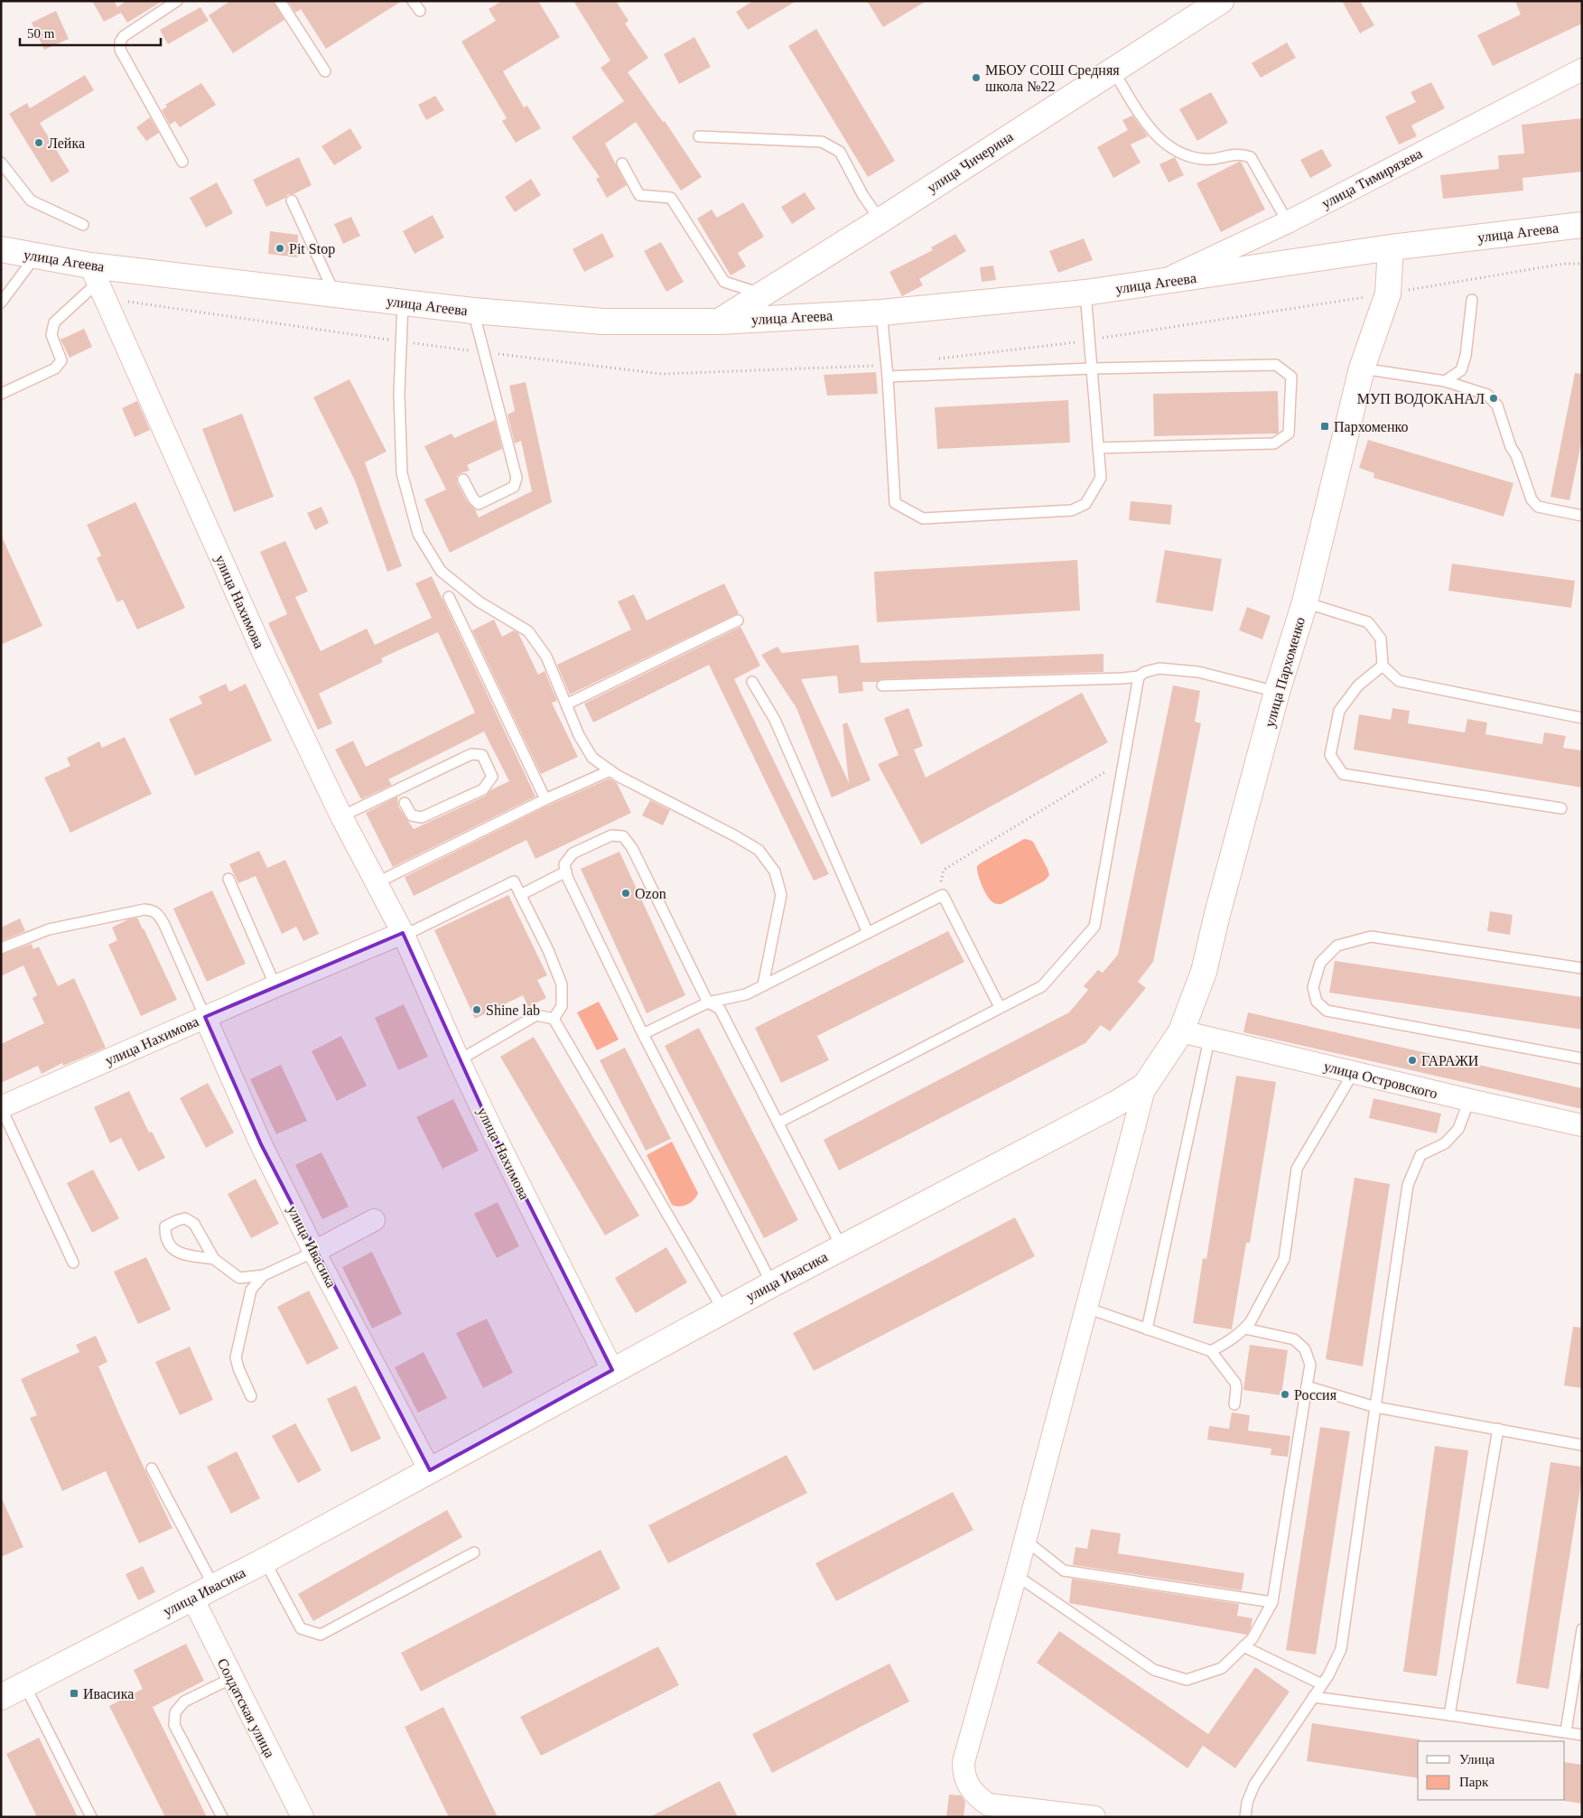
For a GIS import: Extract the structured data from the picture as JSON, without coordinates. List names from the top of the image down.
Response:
{
  "streets": {
    "main road": [
      "улица Чичерина",
      "улица Агеева",
      "улица Пархоменко",
      "улица Ивасика"
    ],
    "street": [
      "улица Тимирязева",
      "улица Нахимова",
      "улица Островского",
      "Солдатская улица"
    ]
  },
  "crossings": [
    ["улица Чичерина", "улица Агеева"],
    ["улица Тимирязева", "улица Агеева"],
    ["улица Агеева", "улица Нахимова"],
    ["улица Агеева", "улица Пархоменко"],
    ["улица Нахимова", "улица Ивасика"],
    ["улица Пархоменко", "улица Островского"],
    ["улица Пархоменко", "улица Ивасика"],
    ["улица Ивасика", "Солдатская улица"]
  ],
  "places": {
    "other": [
      "МБОУ СОШ Средняя школа №22",
      "Лейка",
      "Pit Stop",
      "МУП ВОДОКАНАЛ",
      "Ozon",
      "Shine lab",
      "ГАРАЖИ",
      "Россия"
    ],
    "transit": ["Пархоменко", "Ивасика"]
  },
  "legend": ["Улица", "Парк"],
  "scale_bar": "50 m"
}
